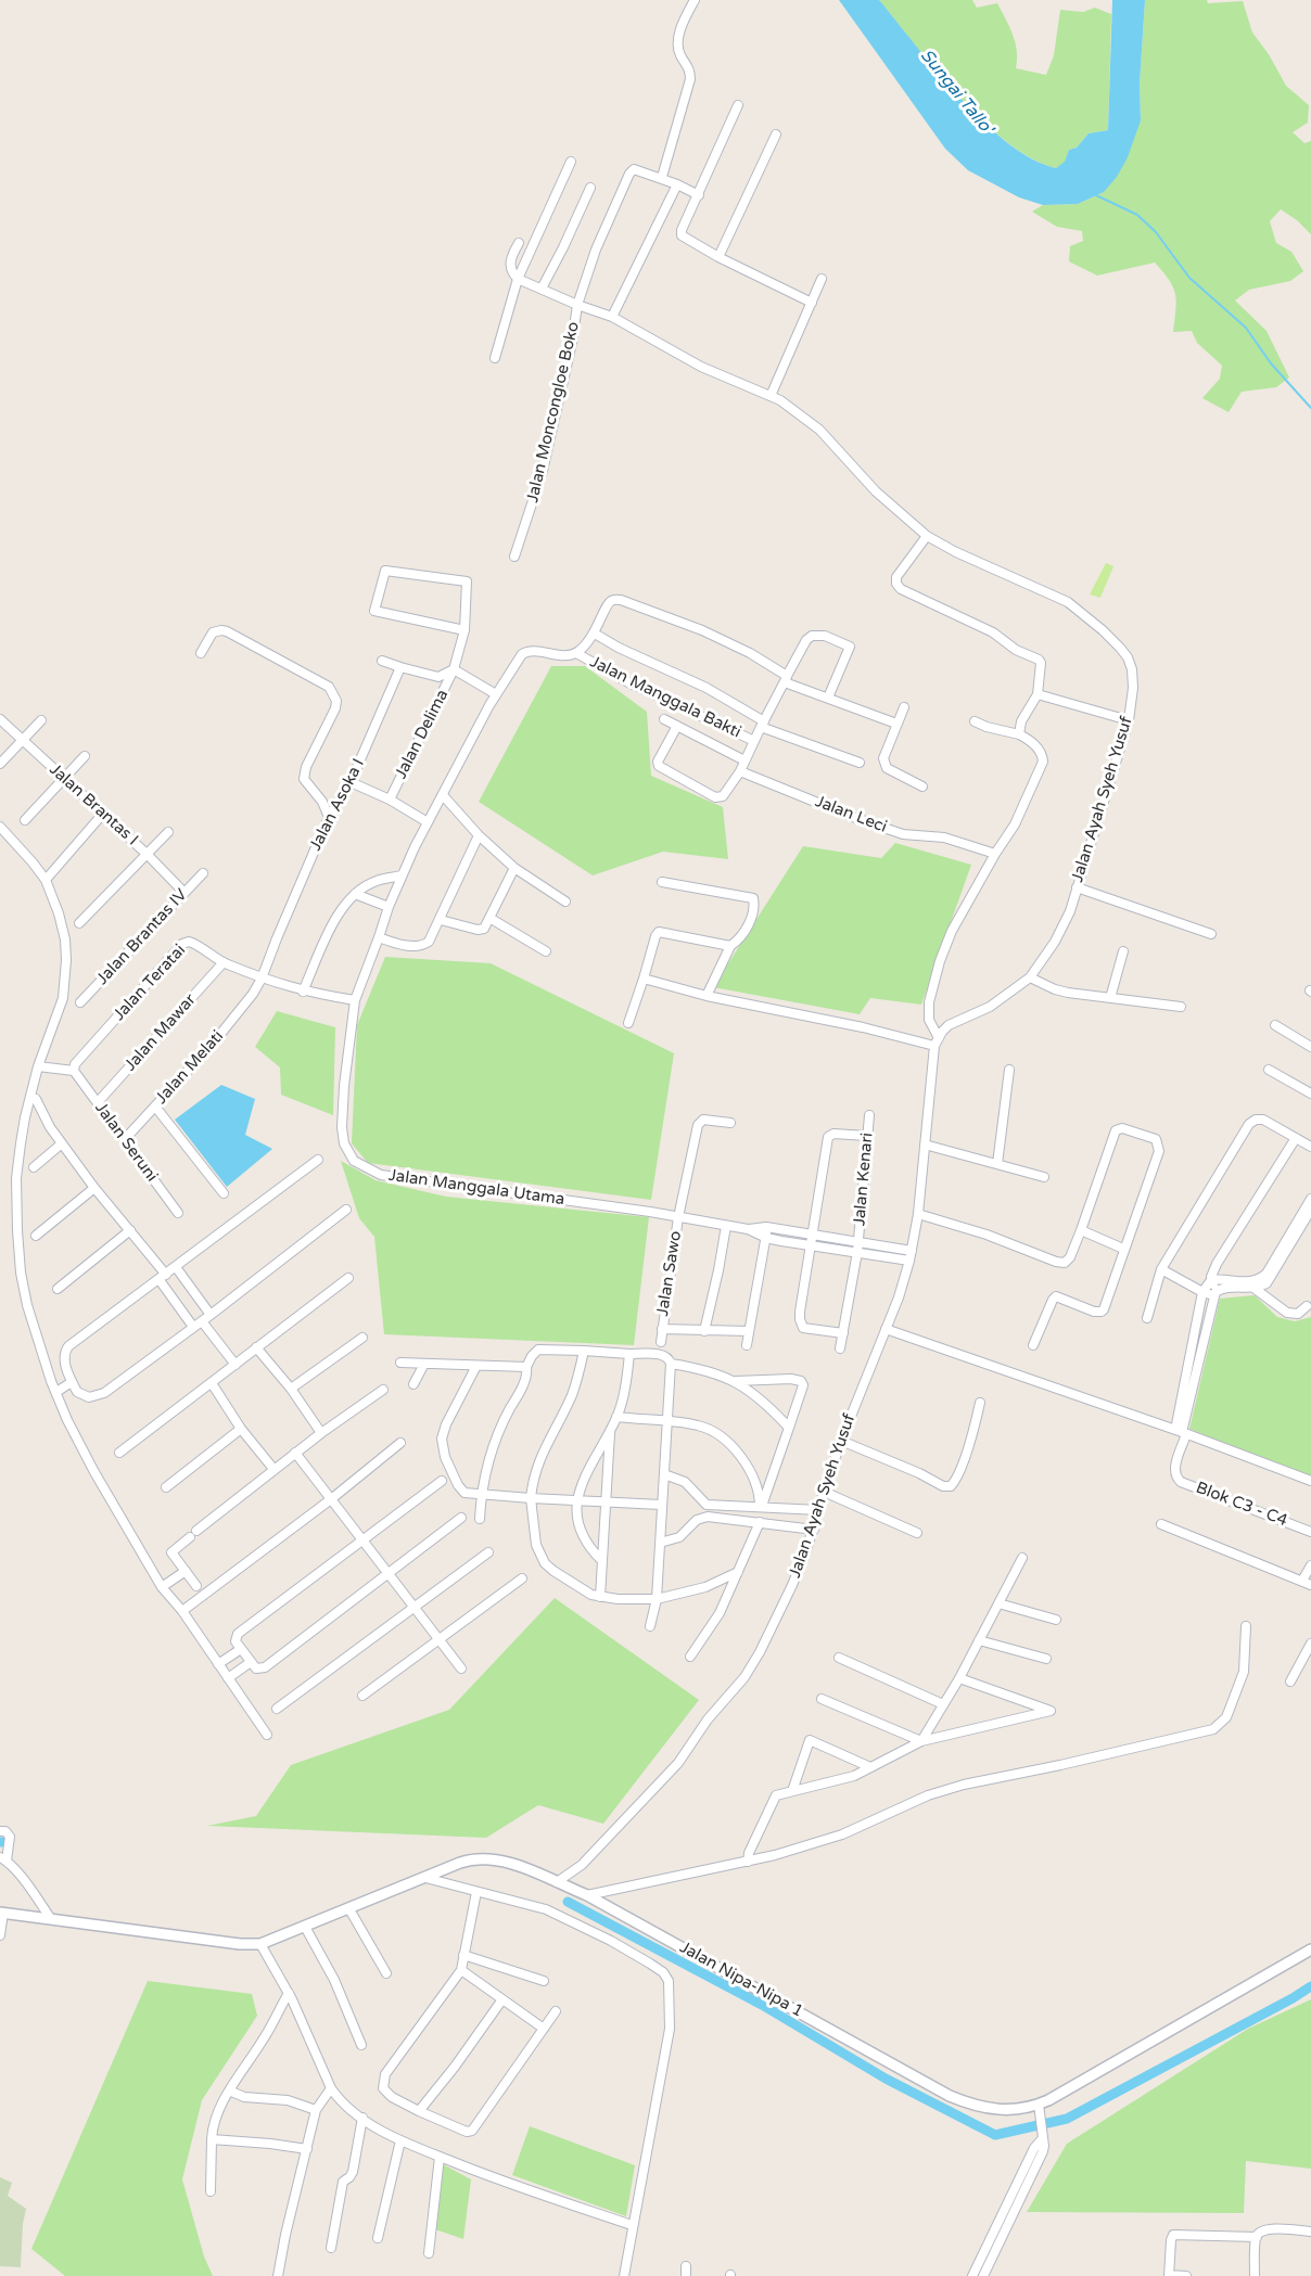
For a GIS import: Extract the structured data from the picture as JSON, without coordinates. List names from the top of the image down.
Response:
{
  "streets": {
    "street": [
      "Jalan Moncongloe Boko",
      "Jalan Manggala Bakti",
      "Jalan Delima",
      "Jalan Ayah Syeh Yusuf",
      "Jalan Brantas I",
      "Jalan Asoka I",
      "Jalan Leci",
      "Jalan Brantas IV",
      "Jalan Teratai",
      "Jalan Mawar",
      "Jalan Melati",
      "Jalan Seruni",
      "Jalan Kenari",
      "Jalan Manggala Utama",
      "Jalan Sawo",
      "Blok C3 - C4",
      "Jalan Nipa-Nipa 1"
    ]
  },
  "crossings": [
    ["Jalan Moncongloe Boko", "Jalan Ayah Syeh Yusuf"],
    ["Jalan Manggala Bakti", "Jalan Manggala Utama"],
    ["Jalan Ayah Syeh Yusuf", "Jalan Leci"],
    ["Jalan Ayah Syeh Yusuf", "Jalan Manggala Utama"],
    ["Jalan Ayah Syeh Yusuf", "Jalan Nipa-Nipa 1"],
    ["Jalan Brantas I", "Jalan Brantas IV"],
    ["Jalan Asoka I", "Jalan Teratai"],
    ["Jalan Asoka I", "Jalan Melati"],
    ["Jalan Teratai", "Jalan Mawar"],
    ["Jalan Teratai", "Jalan Seruni"],
    ["Jalan Teratai", "Jalan Manggala Utama"],
    ["Jalan Mawar", "Jalan Seruni"],
    ["Jalan Melati", "Jalan Seruni"],
    ["Jalan Kenari", "Jalan Manggala Utama"],
    ["Jalan Manggala Utama", "Jalan Sawo"]
  ],
  "water": ["Sungai Tallo'"]
}
